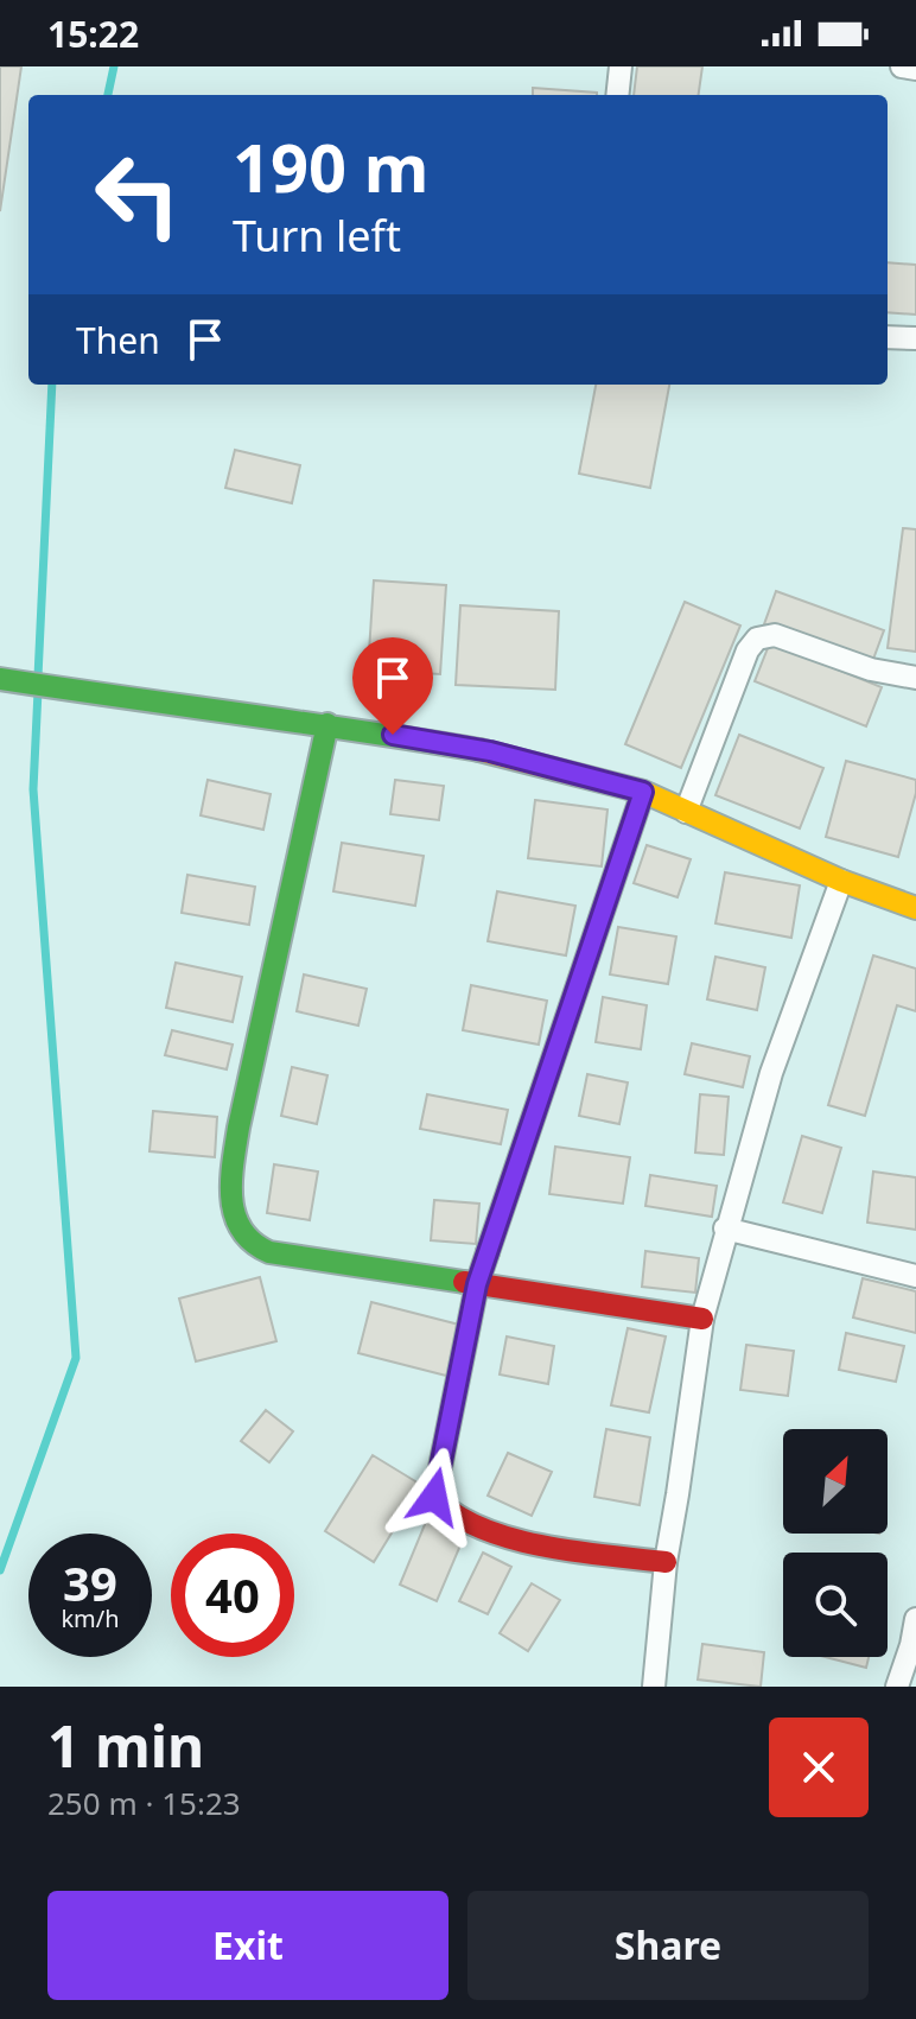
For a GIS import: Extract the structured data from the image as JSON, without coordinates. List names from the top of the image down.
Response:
{
  "north": "top right",
  "page": {
    "status": "15:22",
    "turn": ["190 m", "Turn left"],
    "then": "Then",
    "speed": "39 km/h",
    "limit": "40",
    "heading": ["1 min", "250 m · 15:23"],
    "buttons": ["Exit", "Share"]
  }
}
